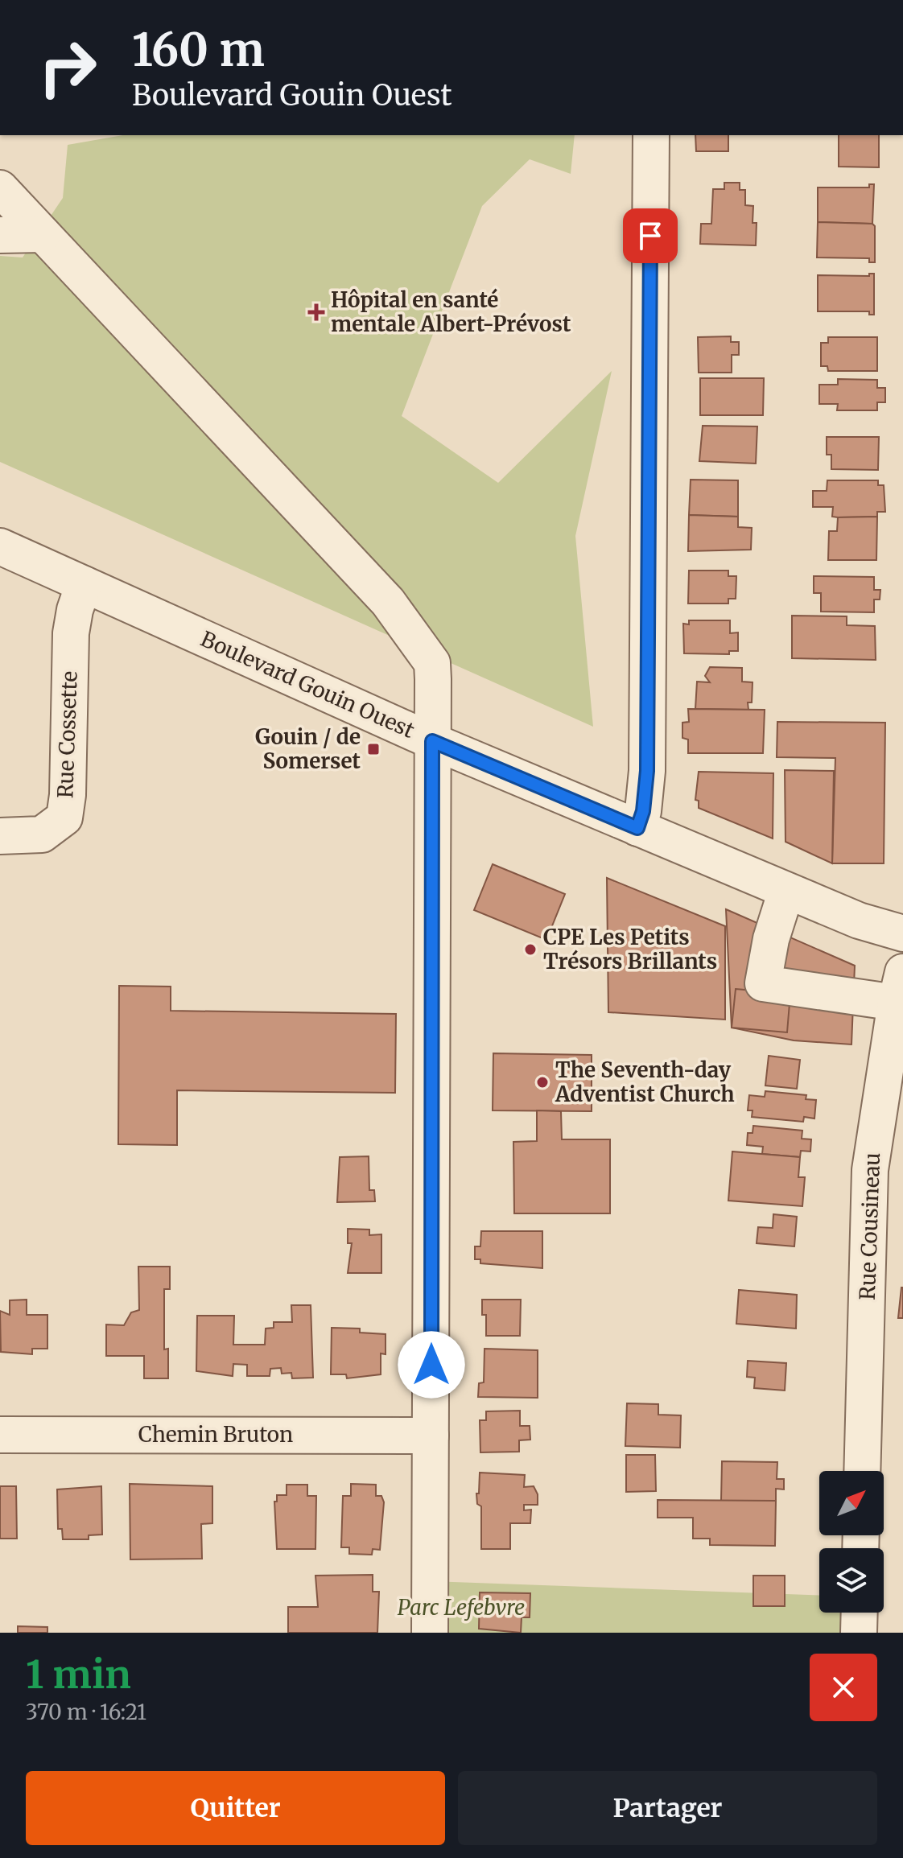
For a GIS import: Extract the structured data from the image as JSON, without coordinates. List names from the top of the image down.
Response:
{
  "streets": {
    "street": [
      "Boulevard Gouin Ouest",
      "Rue Cossette",
      "Rue Cousineau",
      "Chemin Bruton"
    ]
  },
  "crossings": [
    ["Boulevard Gouin Ouest", "Rue Cossette"]
  ],
  "parks": ["Parc Lefebvre"],
  "places": {
    "health": ["Hôpital en santé mentale Albert-Prévost"],
    "transit": ["Gouin / de Somerset"],
    "other": ["CPE Les Petits Trésors Brillants", "The Seventh-day Adventist Church"]
  },
  "north": "top right",
  "page": {
    "turn": ["160 m", "Boulevard Gouin Ouest"],
    "heading": ["1 min", "370 m · 16:21"],
    "buttons": ["Quitter", "Partager"]
  }
}
